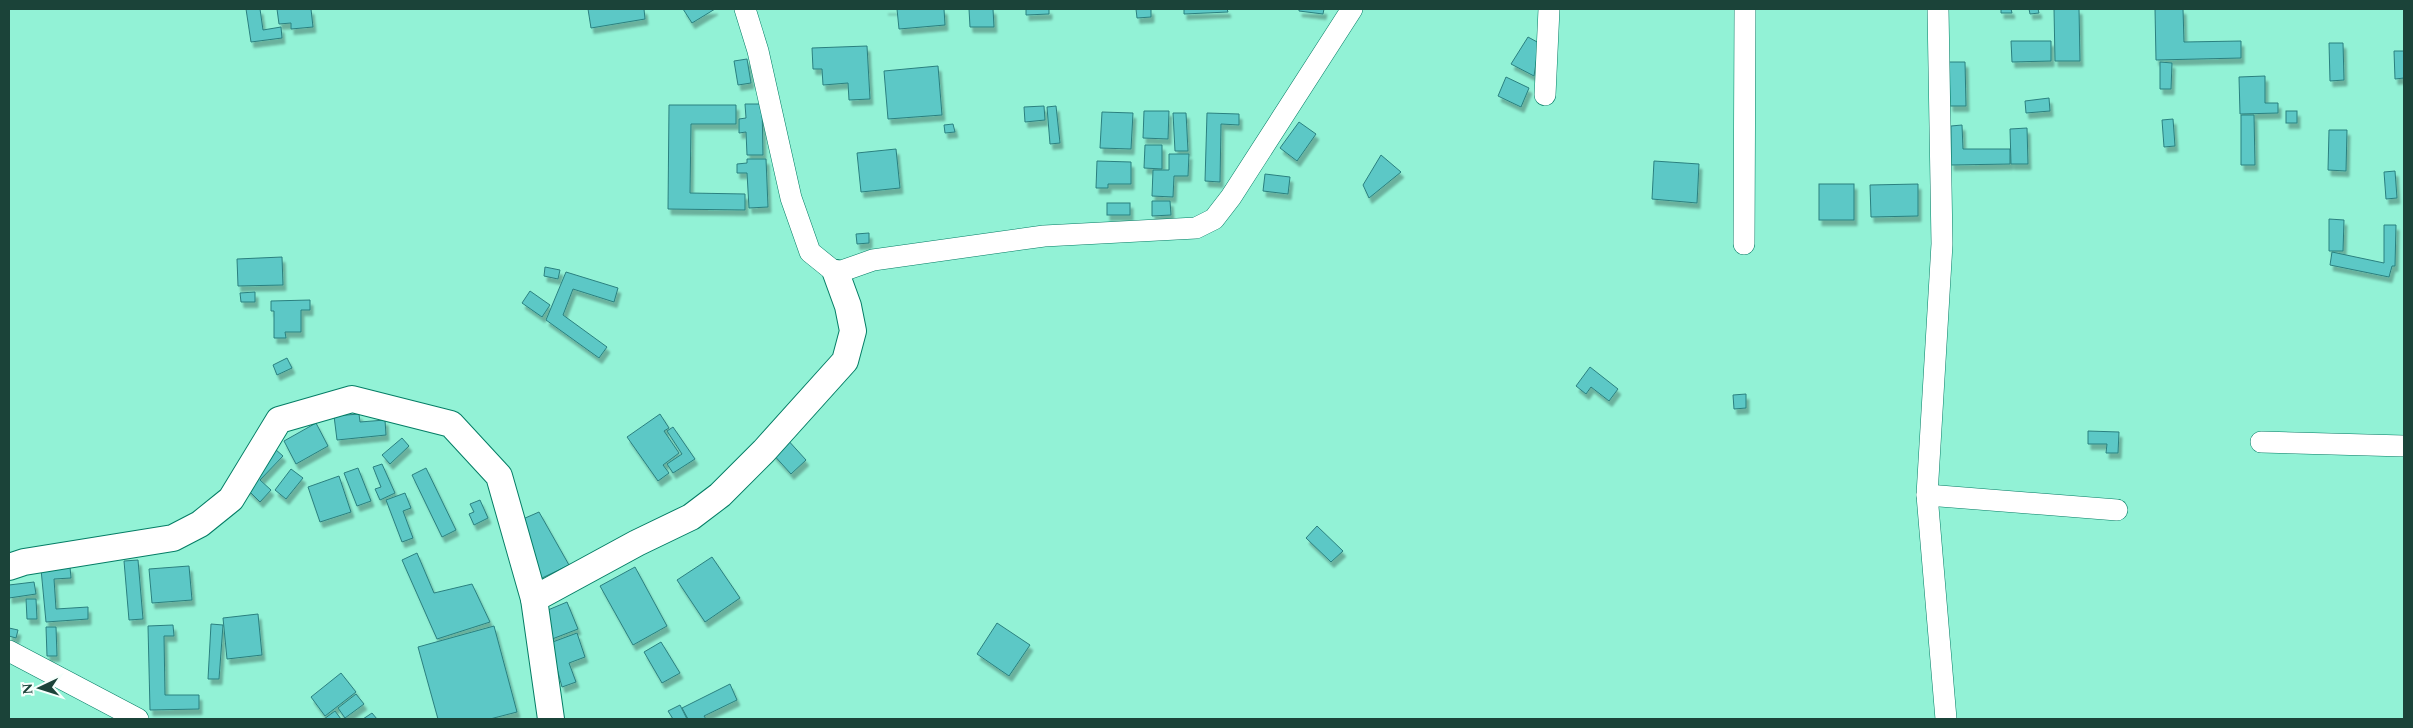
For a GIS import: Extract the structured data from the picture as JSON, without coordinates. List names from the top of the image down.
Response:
{
  "north": "left"
}
